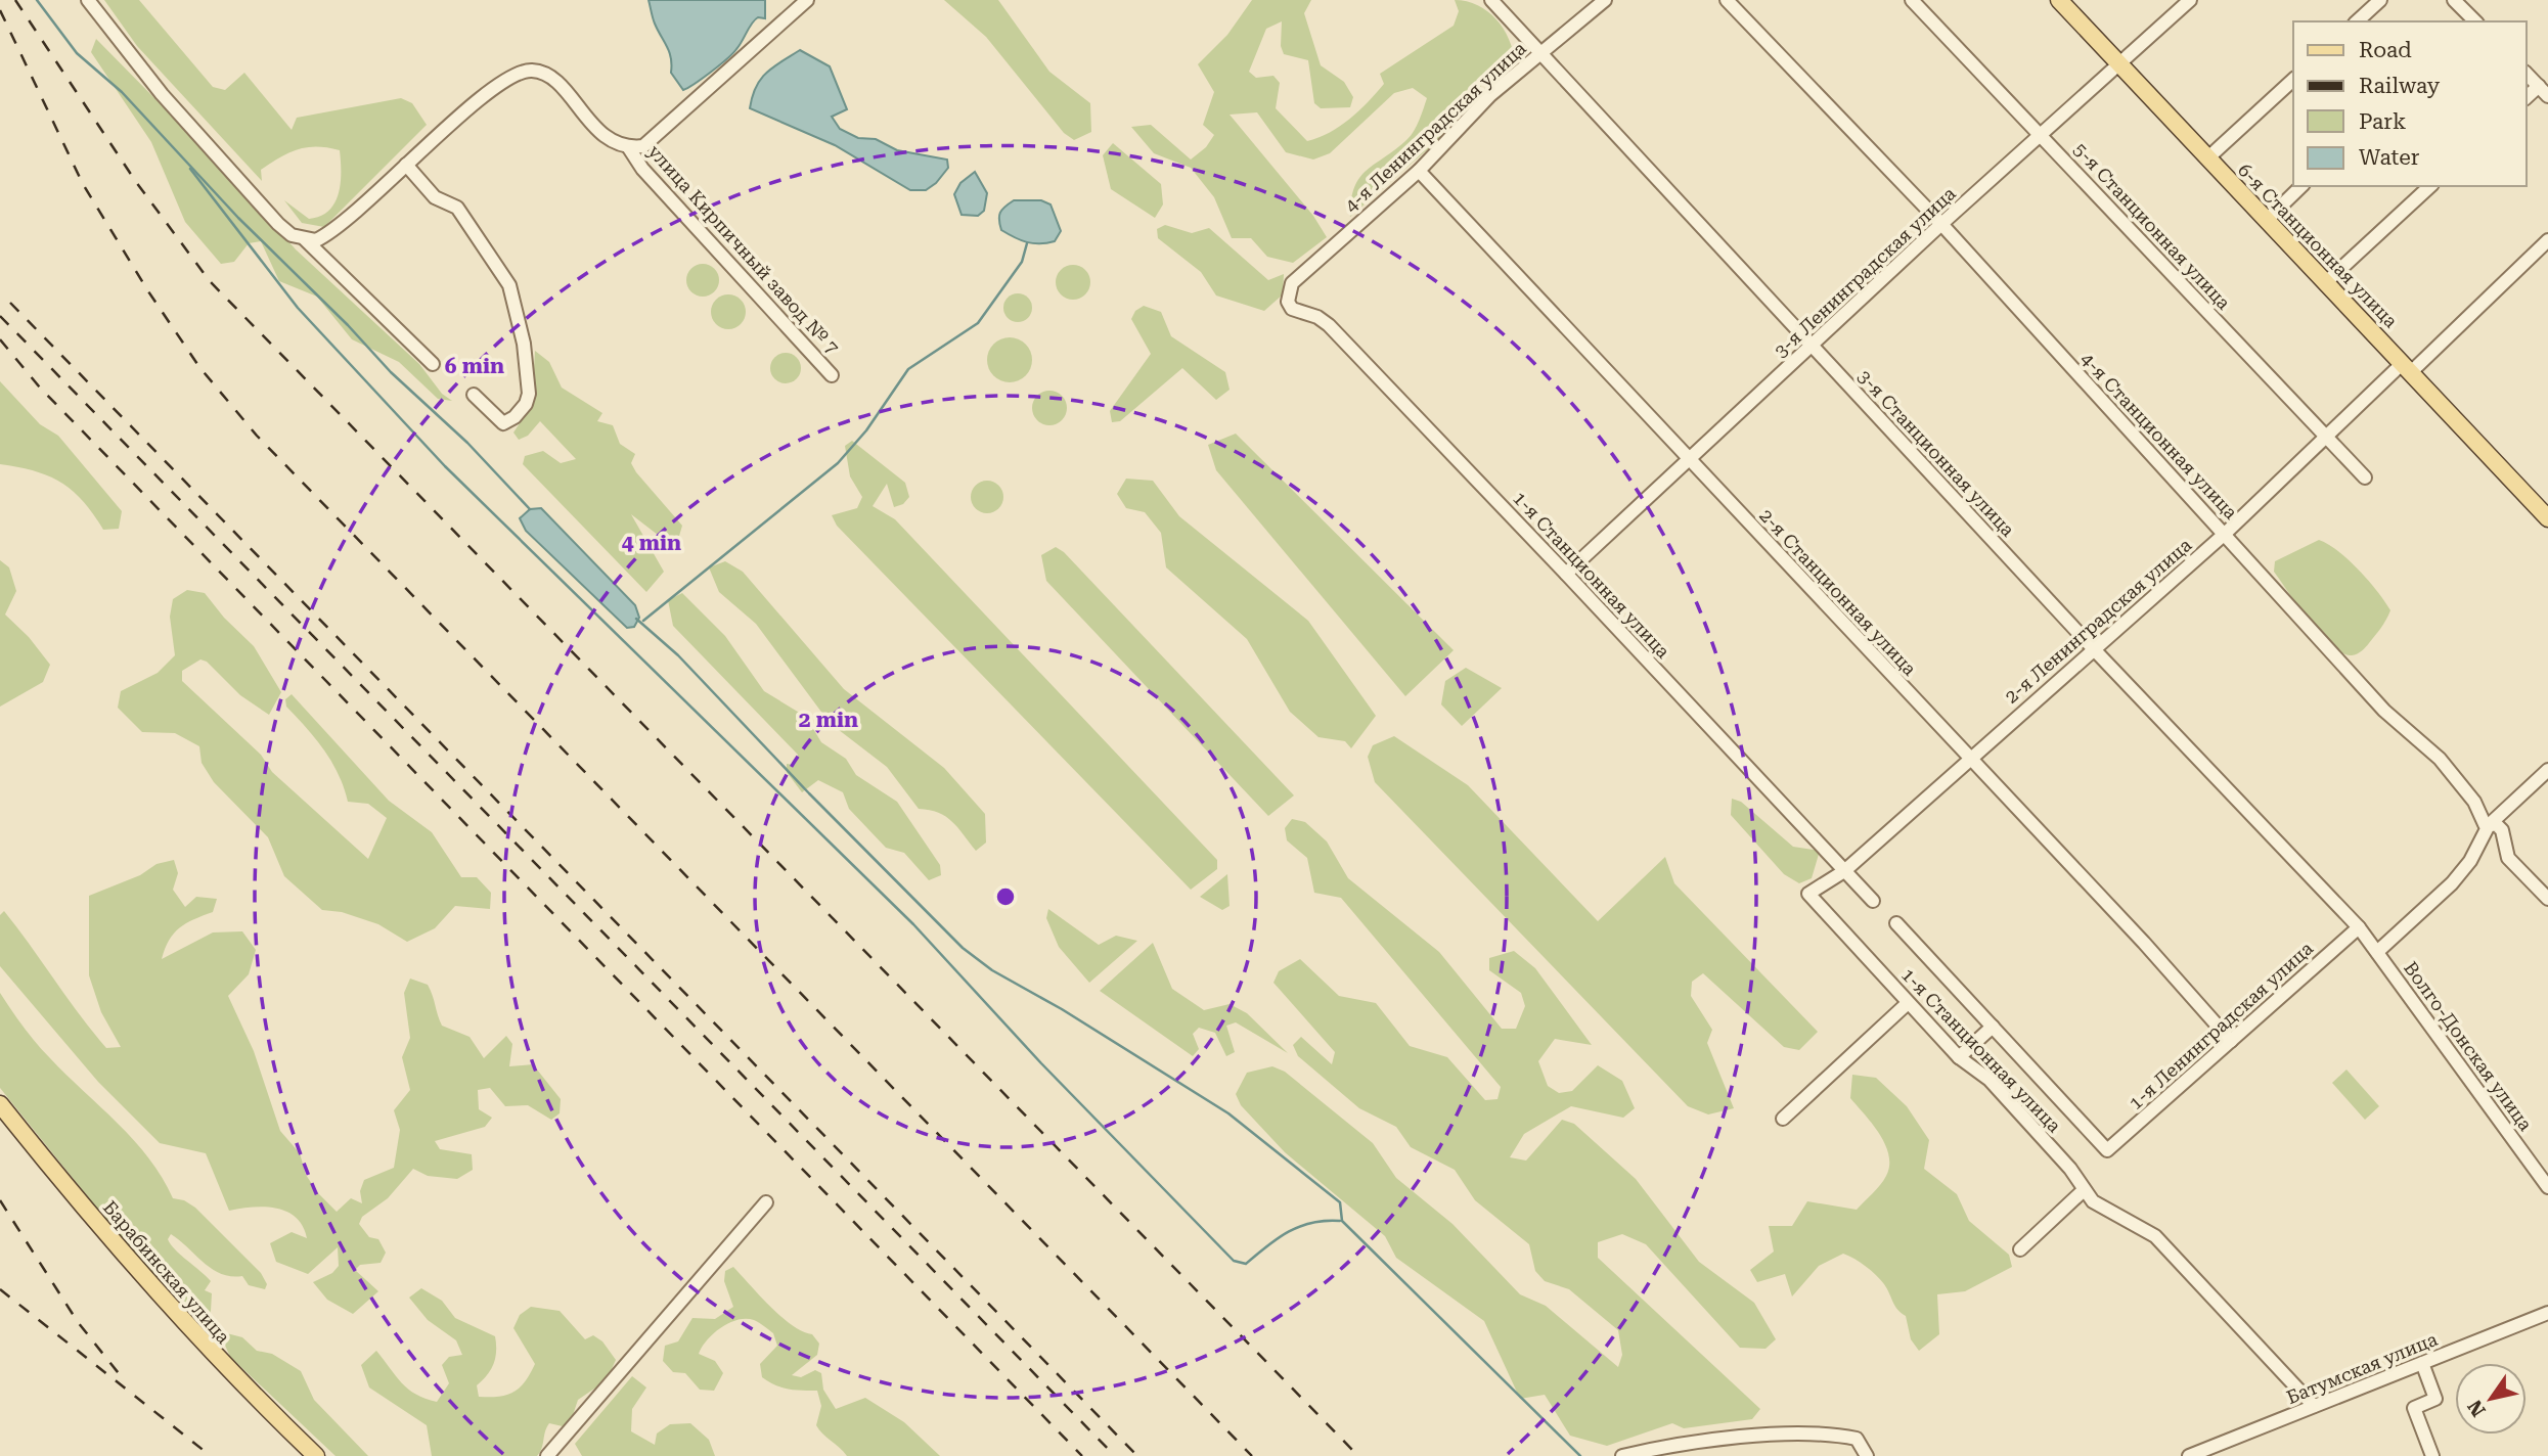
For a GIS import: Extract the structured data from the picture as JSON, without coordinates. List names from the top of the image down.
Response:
{
  "streets": {
    "main road": ["6-я Станционная улица", "Барабинская улица"],
    "street": [
      "4-я Ленинградская улица",
      "5-я Станционная улица",
      "улица Кирпичный завод № 7",
      "3-я Ленинградская улица",
      "4-я Станционная улица",
      "3-я Станционная улица",
      "1-я Станционная улица",
      "2-я Станционная улица",
      "2-я Ленинградская улица",
      "1-я Ленинградская улица",
      "Волго-Донская улица",
      "Батумская улица"
    ]
  },
  "crossings": [
    ["4-я Ленинградская улица", "3-я Станционная улица"],
    ["4-я Ленинградская улица", "1-я Станционная улица"],
    ["4-я Ленинградская улица", "2-я Станционная улица"],
    ["5-я Станционная улица", "3-я Ленинградская улица"],
    ["5-я Станционная улица", "2-я Ленинградская улица"],
    ["6-я Станционная улица", "3-я Ленинградская улица"],
    ["6-я Станционная улица", "2-я Ленинградская улица"],
    ["3-я Ленинградская улица", "4-я Станционная улица"],
    ["3-я Ленинградская улица", "3-я Станционная улица"],
    ["3-я Ленинградская улица", "1-я Станционная улица"],
    ["3-я Ленинградская улица", "2-я Станционная улица"],
    ["4-я Станционная улица", "2-я Ленинградская улица"],
    ["3-я Станционная улица", "2-я Ленинградская улица"],
    ["3-я Станционная улица", "1-я Ленинградская улица"],
    ["3-я Станционная улица", "Волго-Донская улица"],
    ["1-я Станционная улица", "2-я Ленинградская улица"],
    ["1-я Станционная улица", "1-я Ленинградская улица"],
    ["1-я Станционная улица", "Батумская улица"],
    ["2-я Станционная улица", "2-я Ленинградская улица"],
    ["2-я Станционная улица", "1-я Ленинградская улица"],
    ["1-я Ленинградская улица", "Волго-Донская улица"]
  ],
  "legend": [
    "Road",
    "Railway",
    "Park",
    "Water"
  ],
  "north": "bottom left",
  "rings": ["6 min", "4 min", "2 min"]
}
